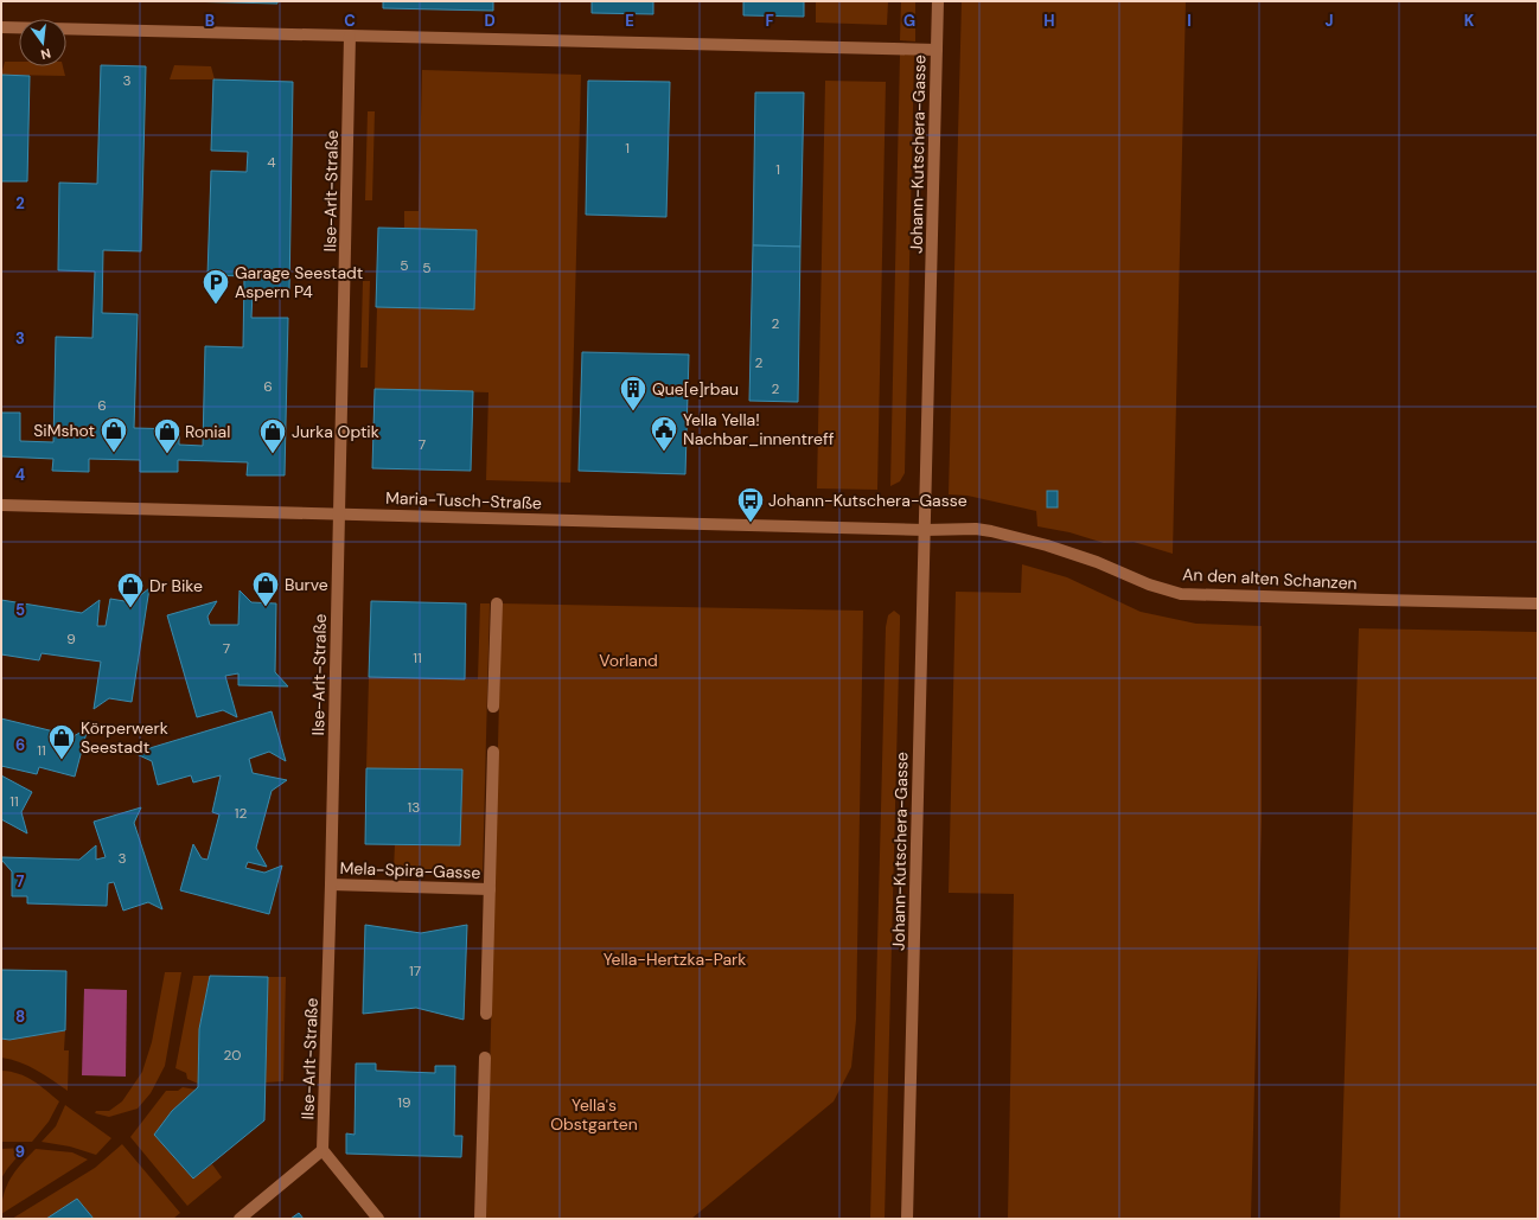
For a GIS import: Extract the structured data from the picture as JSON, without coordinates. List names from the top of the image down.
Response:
{
  "streets": {
    "street": [
      "Johann-Kutschera-Gasse",
      "Ilse-Arlt-Straße",
      "Maria-Tusch-Straße",
      "An den alten Schanzen",
      "Mela-Spira-Gasse"
    ]
  },
  "crossings": [
    ["Johann-Kutschera-Gasse", "Maria-Tusch-Straße"],
    ["Johann-Kutschera-Gasse", "An den alten Schanzen"],
    ["Ilse-Arlt-Straße", "Maria-Tusch-Straße"],
    ["Ilse-Arlt-Straße", "Mela-Spira-Gasse"],
    ["Maria-Tusch-Straße", "An den alten Schanzen"]
  ],
  "parks": ["Vorland", "Yella-Hertzka-Park", "Yella's Obstgarten"],
  "places": {
    "parking": ["Garage Seestadt Aspern P4"],
    "building": ["Que[e]rbau"],
    "public building": ["Yella Yella! Nachbar_innentreff"],
    "shop": [
      "SiMshot",
      "Ronial",
      "Jurka Optik",
      "Burve",
      "Dr Bike",
      "Körperwerk Seestadt"
    ],
    "bus stop": ["Johann-Kutschera-Gasse"]
  },
  "house_numbers": [
    "3",
    "1",
    "4",
    "1",
    "5",
    "5",
    "2",
    "2",
    "6",
    "2",
    "6",
    "7",
    "9",
    "7",
    "11",
    "11",
    "11",
    "13",
    "12",
    "3",
    "17",
    "20",
    "19"
  ],
  "north": "bottom",
  "grid": {
    "columns": [
      "B",
      "C",
      "D",
      "E",
      "F",
      "G",
      "H",
      "I",
      "J",
      "K"
    ],
    "rows": [
      "2",
      "3",
      "4",
      "5",
      "6",
      "7",
      "8",
      "9"
    ]
  }
}
